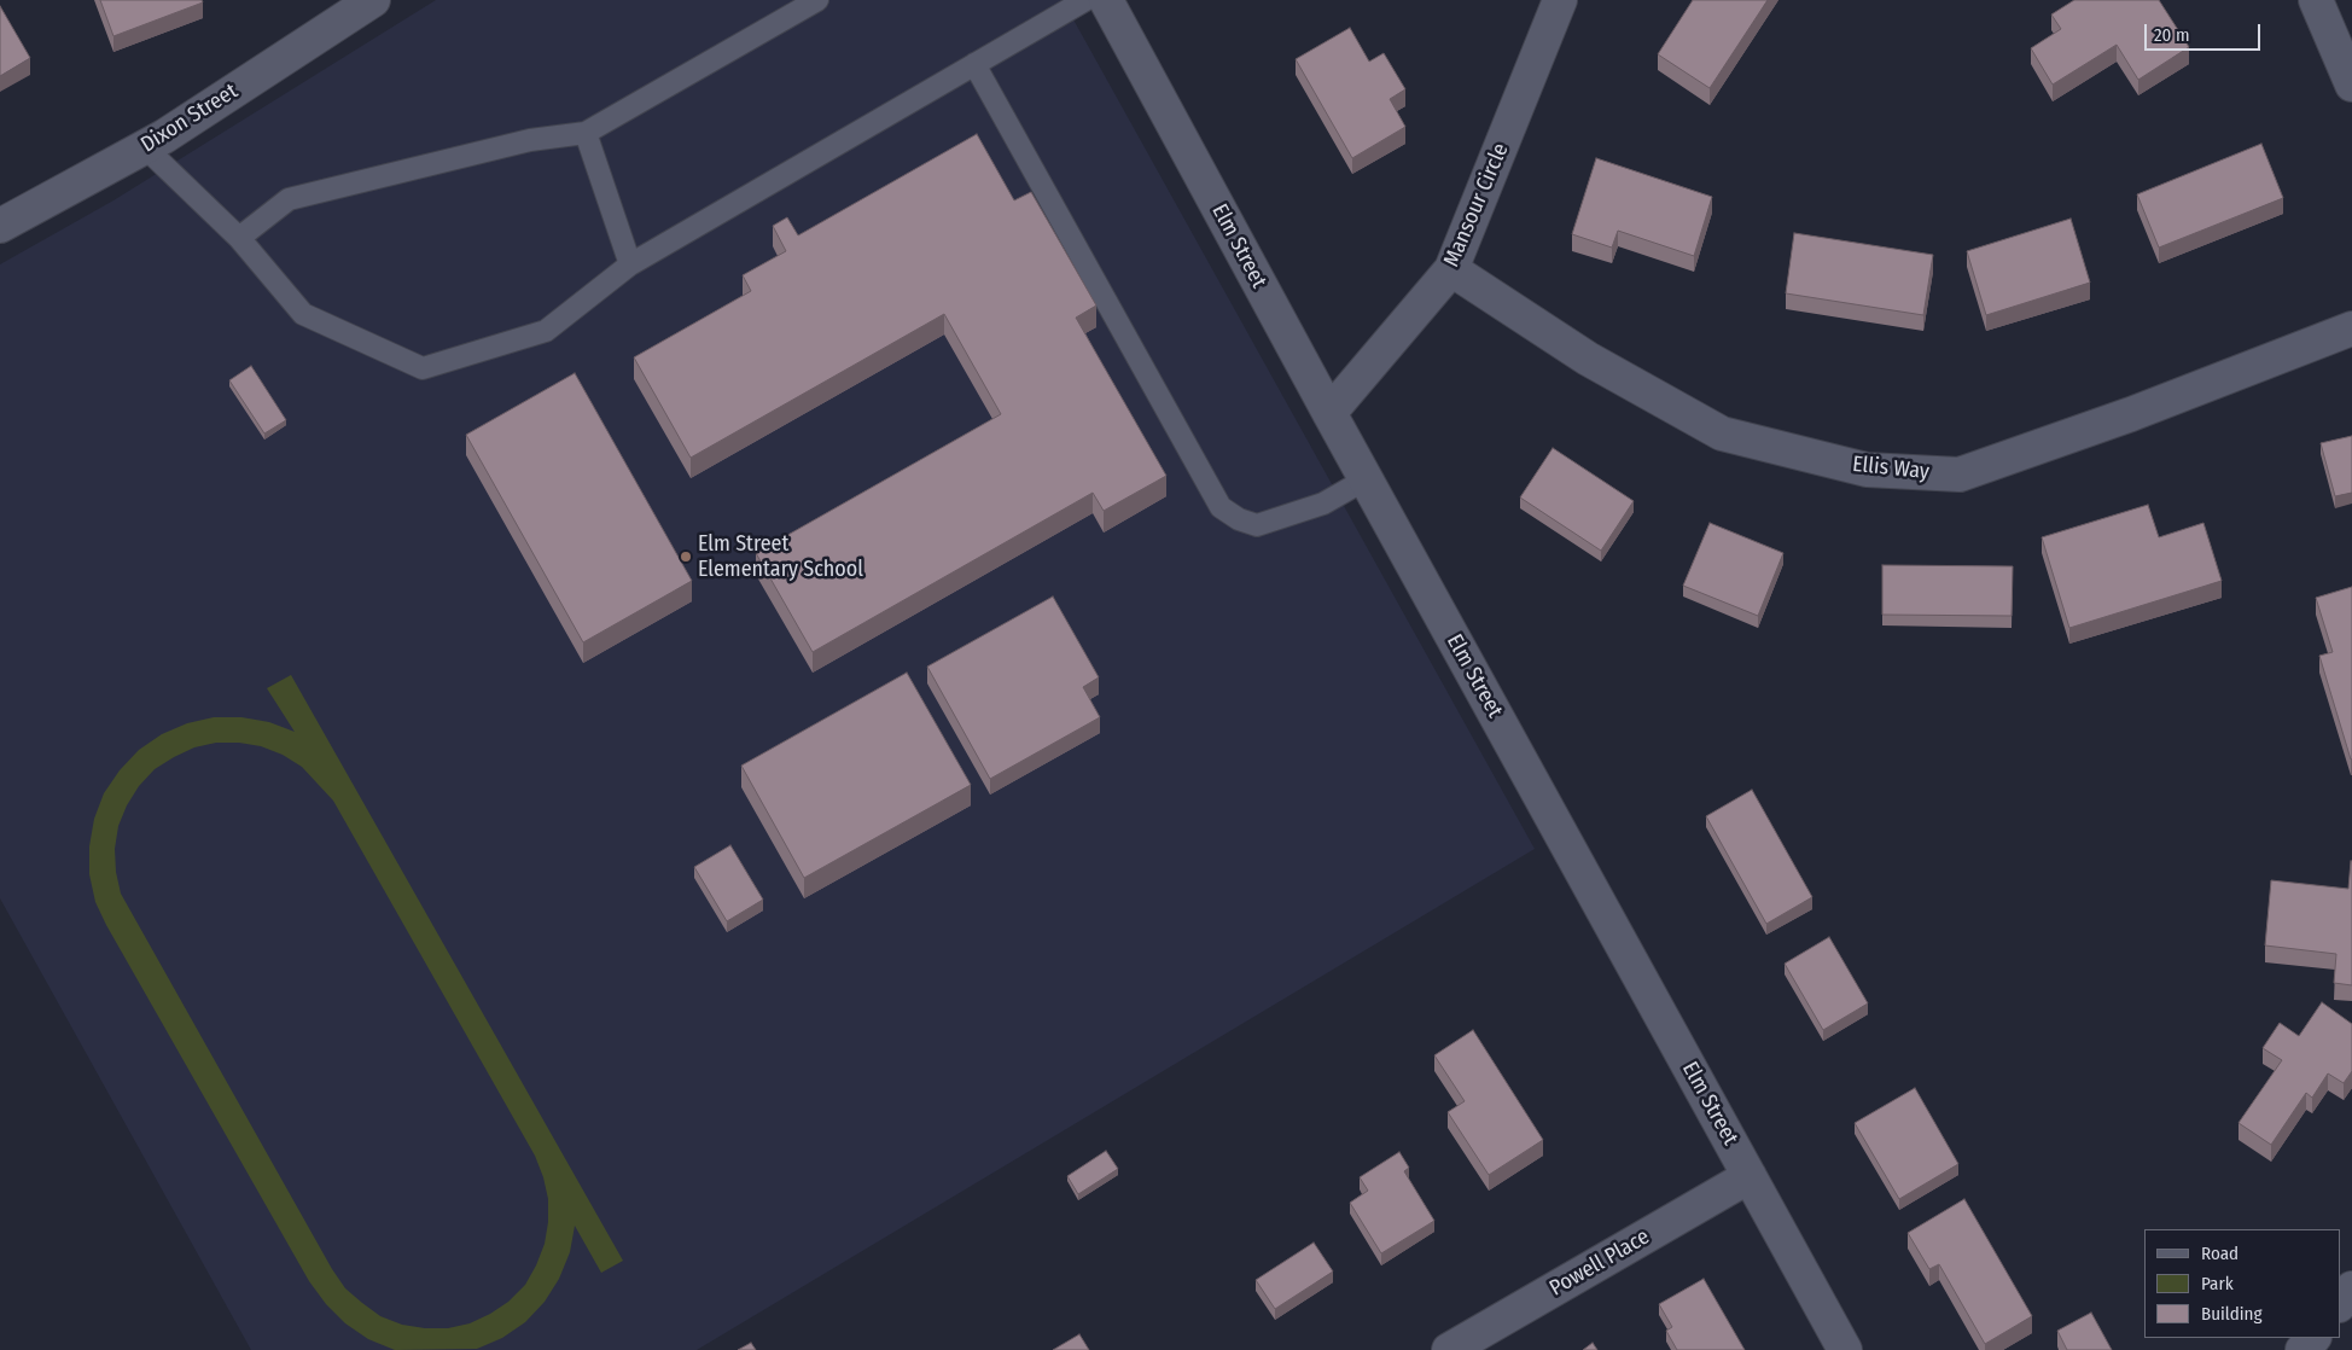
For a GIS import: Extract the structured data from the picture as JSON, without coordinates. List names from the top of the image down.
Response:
{
  "streets": {
    "street": [
      "Dixon Street",
      "Mansour Circle",
      "Elm Street",
      "Ellis Way",
      "Powell Place"
    ]
  },
  "crossings": [
    ["Mansour Circle", "Elm Street"],
    ["Mansour Circle", "Ellis Way"],
    ["Elm Street", "Powell Place"]
  ],
  "places": ["Elm Street Elementary School"],
  "legend": ["Road", "Park", "Building"],
  "scale_bar": "20 m"
}
